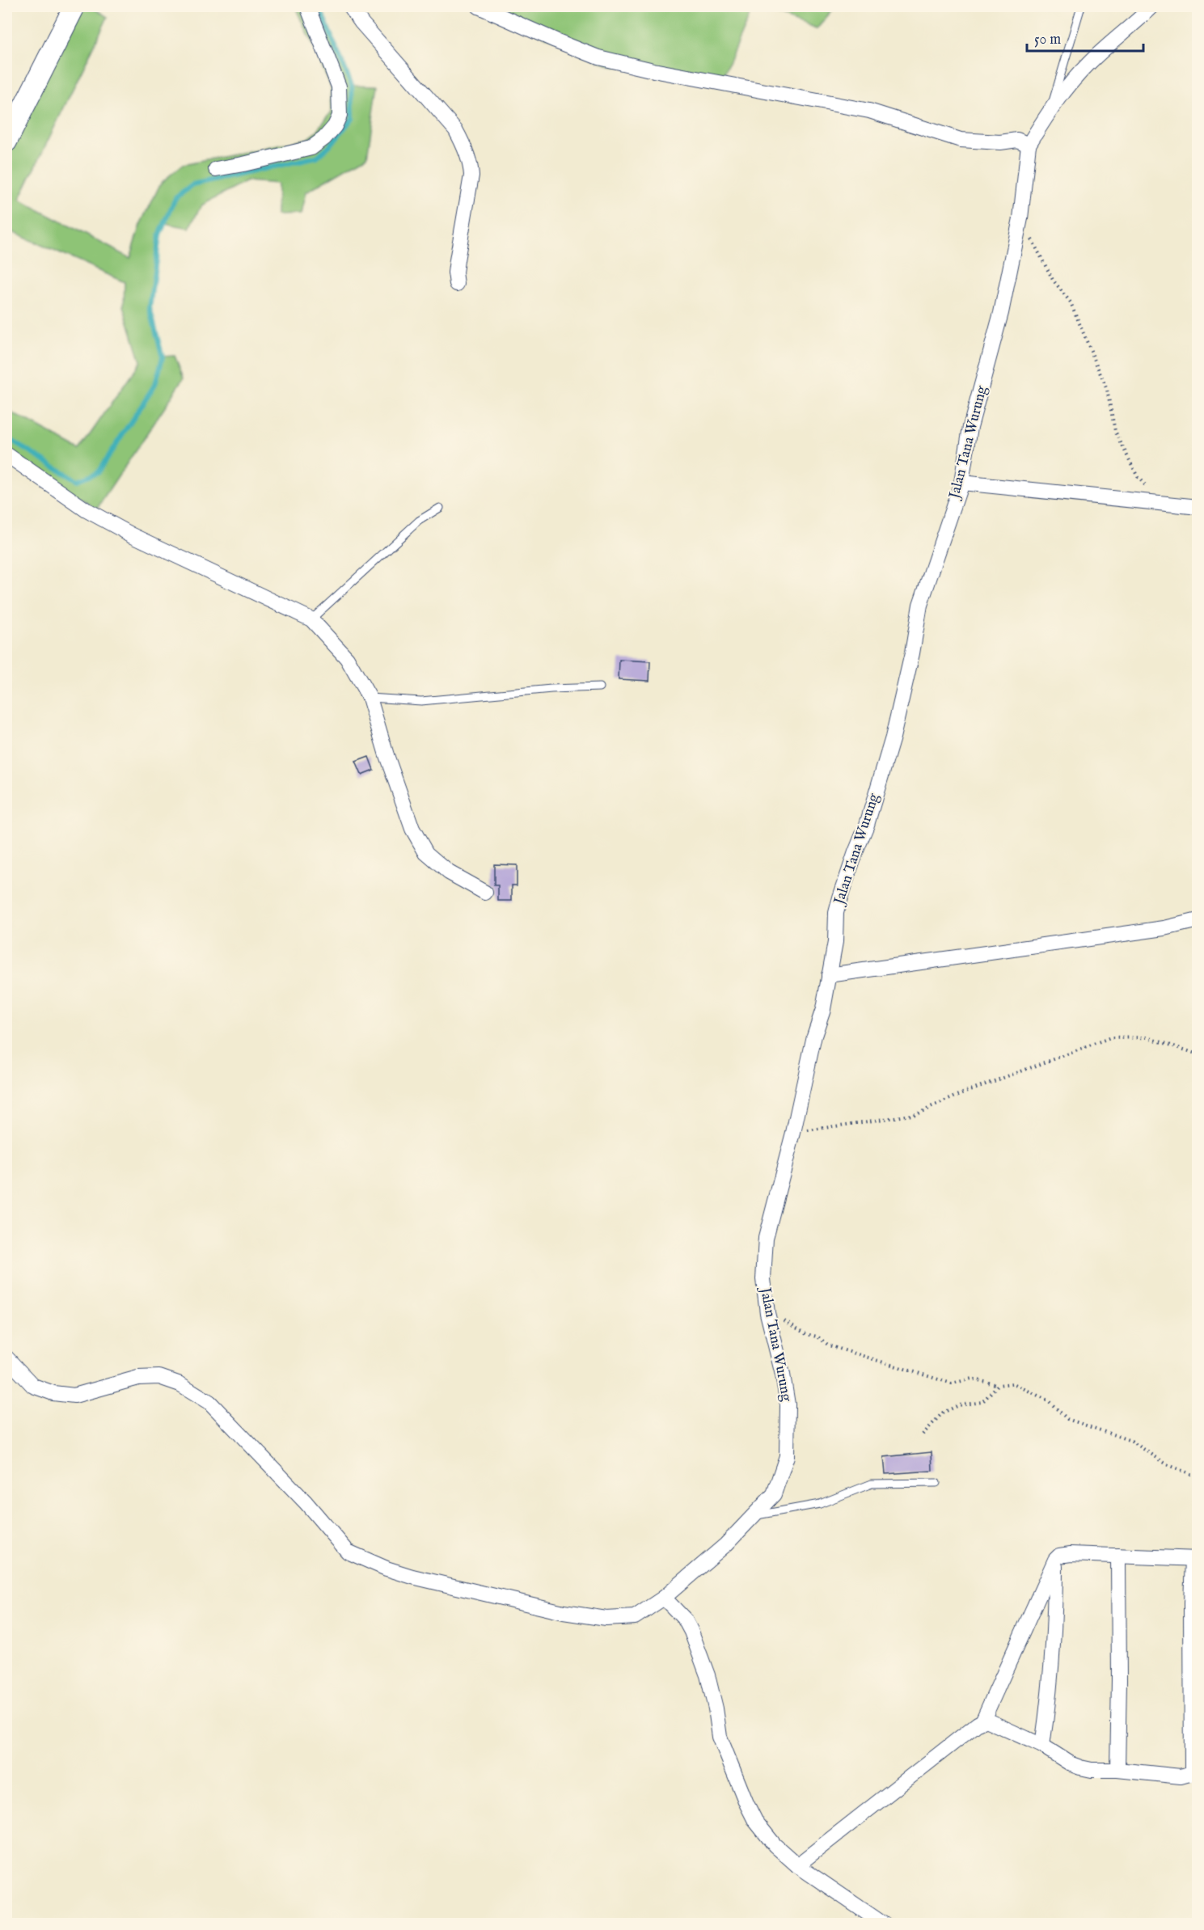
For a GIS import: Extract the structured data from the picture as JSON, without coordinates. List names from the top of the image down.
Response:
{
  "streets": {
    "street": ["Jalan Tana Wurung"]
  },
  "scale_bar": "50 m"
}
